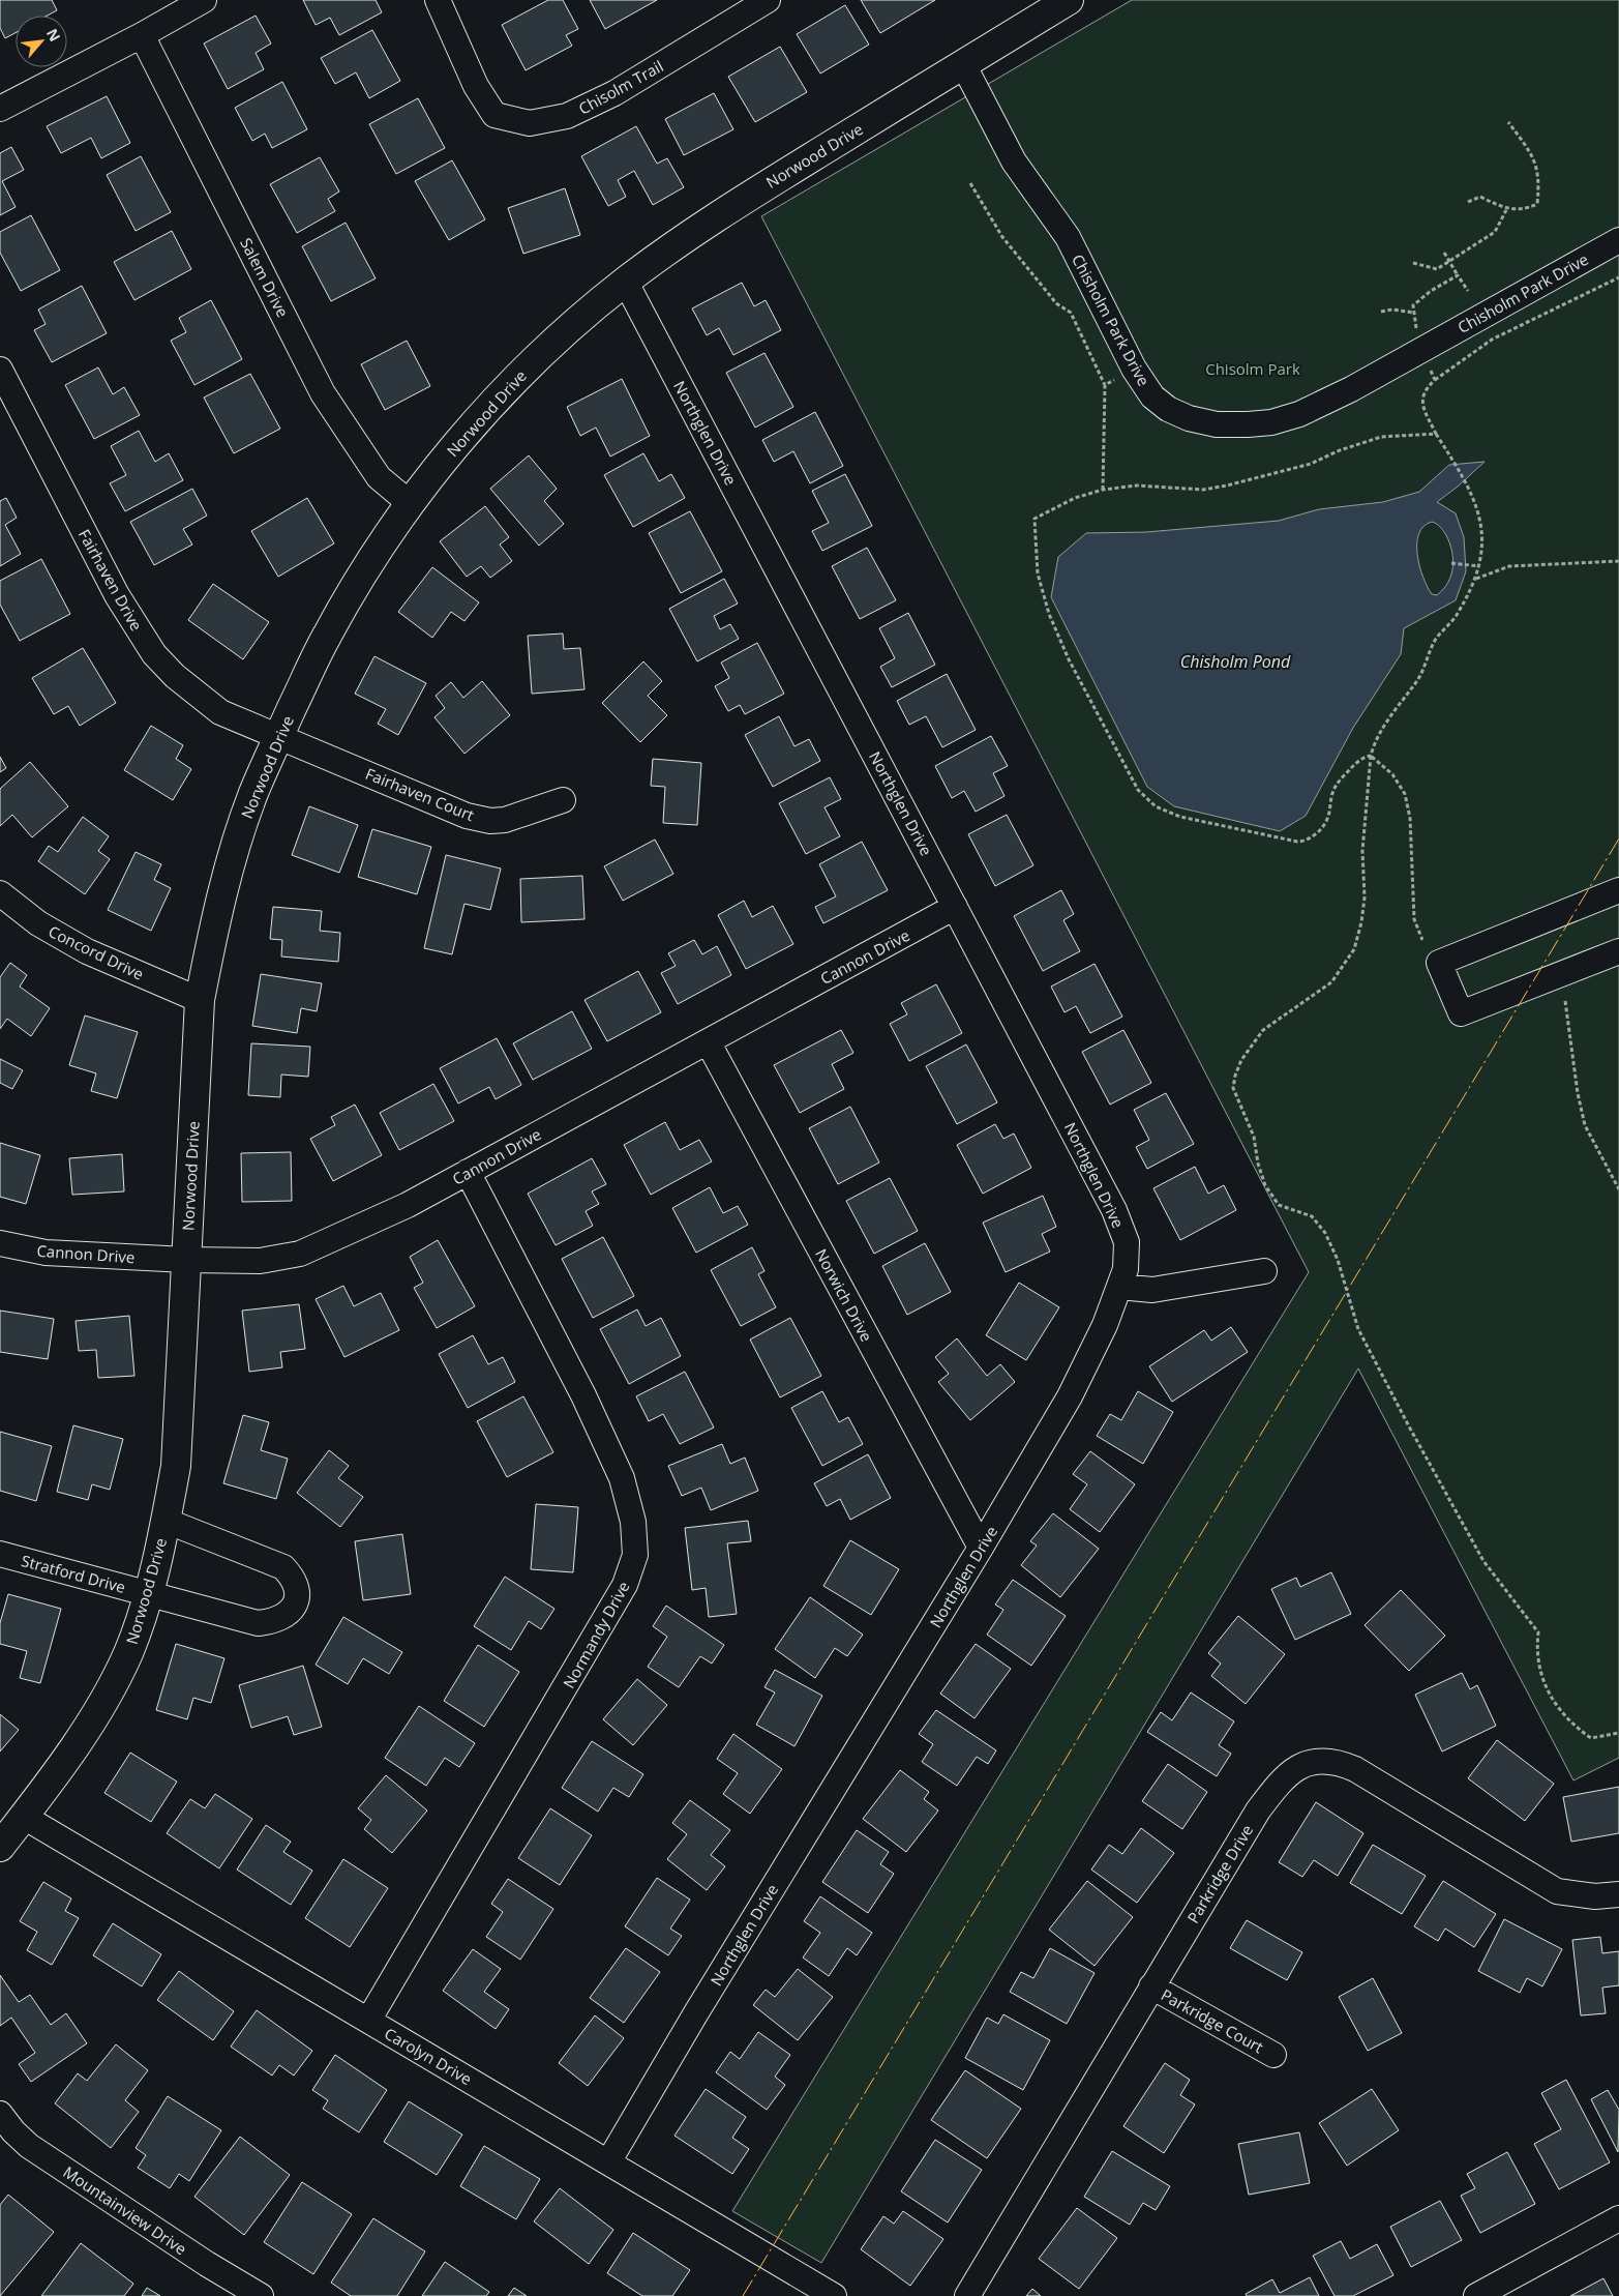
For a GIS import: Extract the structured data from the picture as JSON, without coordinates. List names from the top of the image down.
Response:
{
  "streets": {
    "main road": ["Norwood Drive"],
    "street": [
      "Chisolm Trail",
      "Salem Drive",
      "Chisholm Park Drive",
      "Northglen Drive",
      "Fairhaven Drive",
      "Fairhaven Court",
      "Concord Drive",
      "Cannon Drive",
      "Norwich Drive",
      "Stratford Drive",
      "Normandy Drive",
      "Parkridge Drive",
      "Parkridge Court",
      "Carolyn Drive",
      "Mountainview Drive"
    ]
  },
  "crossings": [
    ["Norwood Drive", "Salem Drive"],
    ["Norwood Drive", "Chisholm Park Drive"],
    ["Norwood Drive", "Northglen Drive"],
    ["Norwood Drive", "Fairhaven Drive"],
    ["Norwood Drive", "Fairhaven Court"],
    ["Norwood Drive", "Concord Drive"],
    ["Norwood Drive", "Cannon Drive"],
    ["Norwood Drive", "Stratford Drive"],
    ["Norwood Drive", "Carolyn Drive"],
    ["Northglen Drive", "Cannon Drive"],
    ["Northglen Drive", "Norwich Drive"],
    ["Northglen Drive", "Carolyn Drive"],
    ["Fairhaven Drive", "Fairhaven Court"],
    ["Cannon Drive", "Norwich Drive"],
    ["Cannon Drive", "Normandy Drive"],
    ["Normandy Drive", "Carolyn Drive"],
    ["Parkridge Drive", "Parkridge Court"]
  ],
  "water": ["Chisholm Pond"],
  "parks": ["Chisolm Park"],
  "north": "top right"
}
